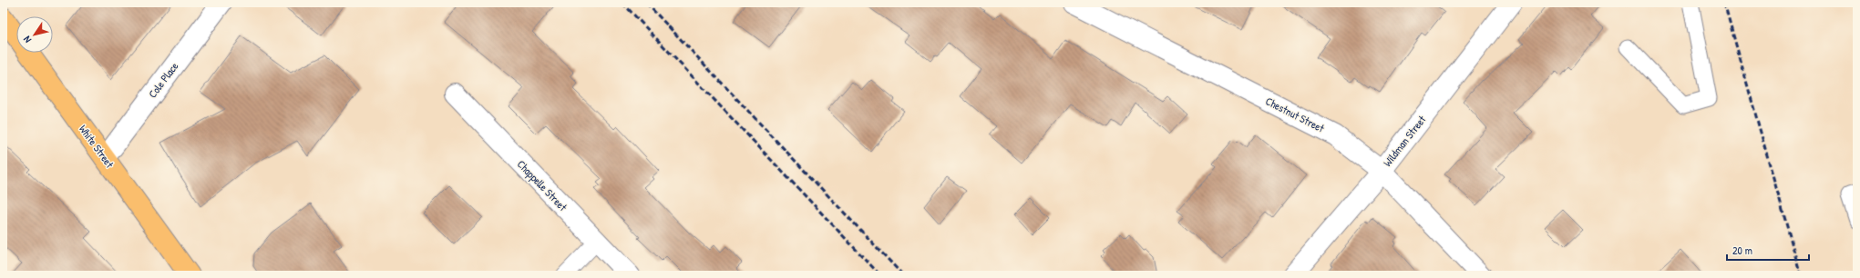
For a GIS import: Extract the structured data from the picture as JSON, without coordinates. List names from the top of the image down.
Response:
{
  "streets": {
    "main road": ["White Street"],
    "street": [
      "Cole Place",
      "Chestnut Street",
      "Wildman Street",
      "Chappelle Street"
    ]
  },
  "crossings": [
    ["Cole Place", "White Street"],
    ["Chestnut Street", "Wildman Street"]
  ],
  "scale_bar": "20 m",
  "north": "bottom left"
}
